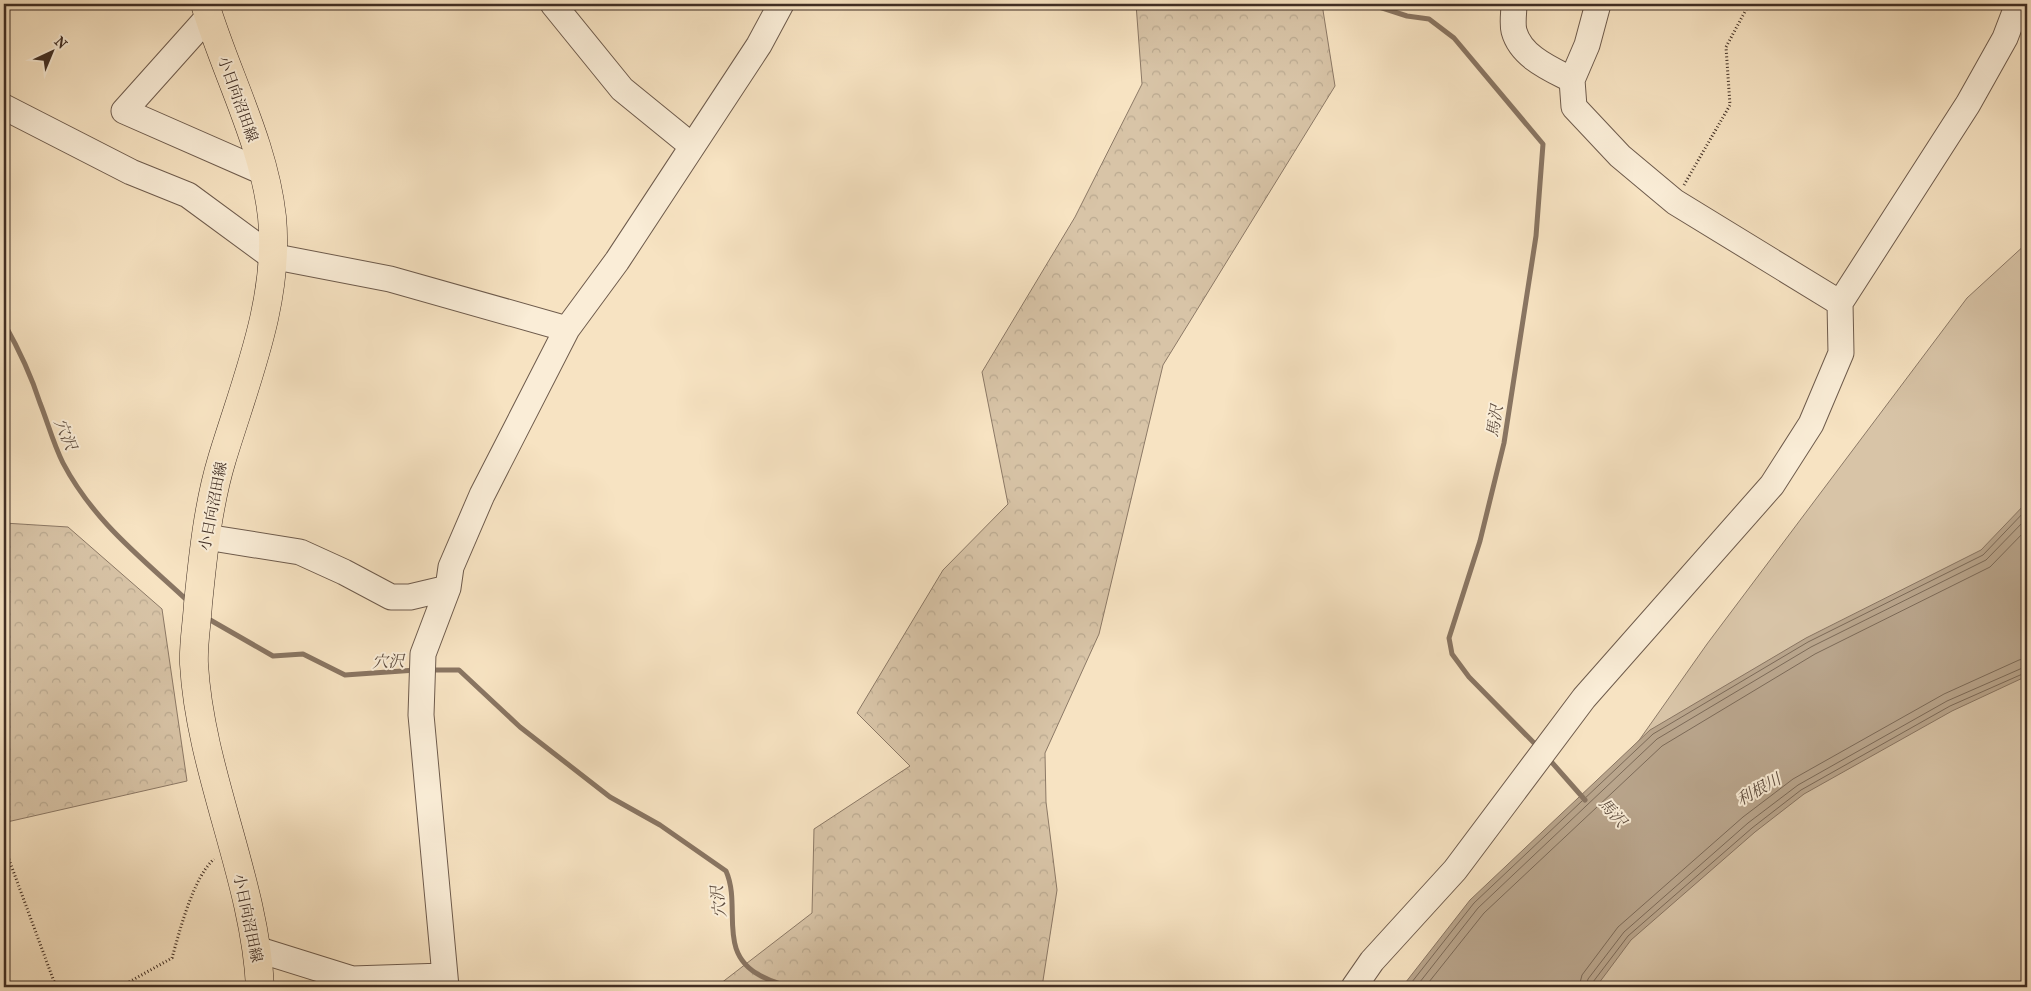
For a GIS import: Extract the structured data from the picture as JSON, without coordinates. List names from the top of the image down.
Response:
{
  "streets": {
    "main road": ["小日向沼田線"]
  },
  "water": ["馬沢", "穴沢", "利根川"],
  "north": "top right"
}
